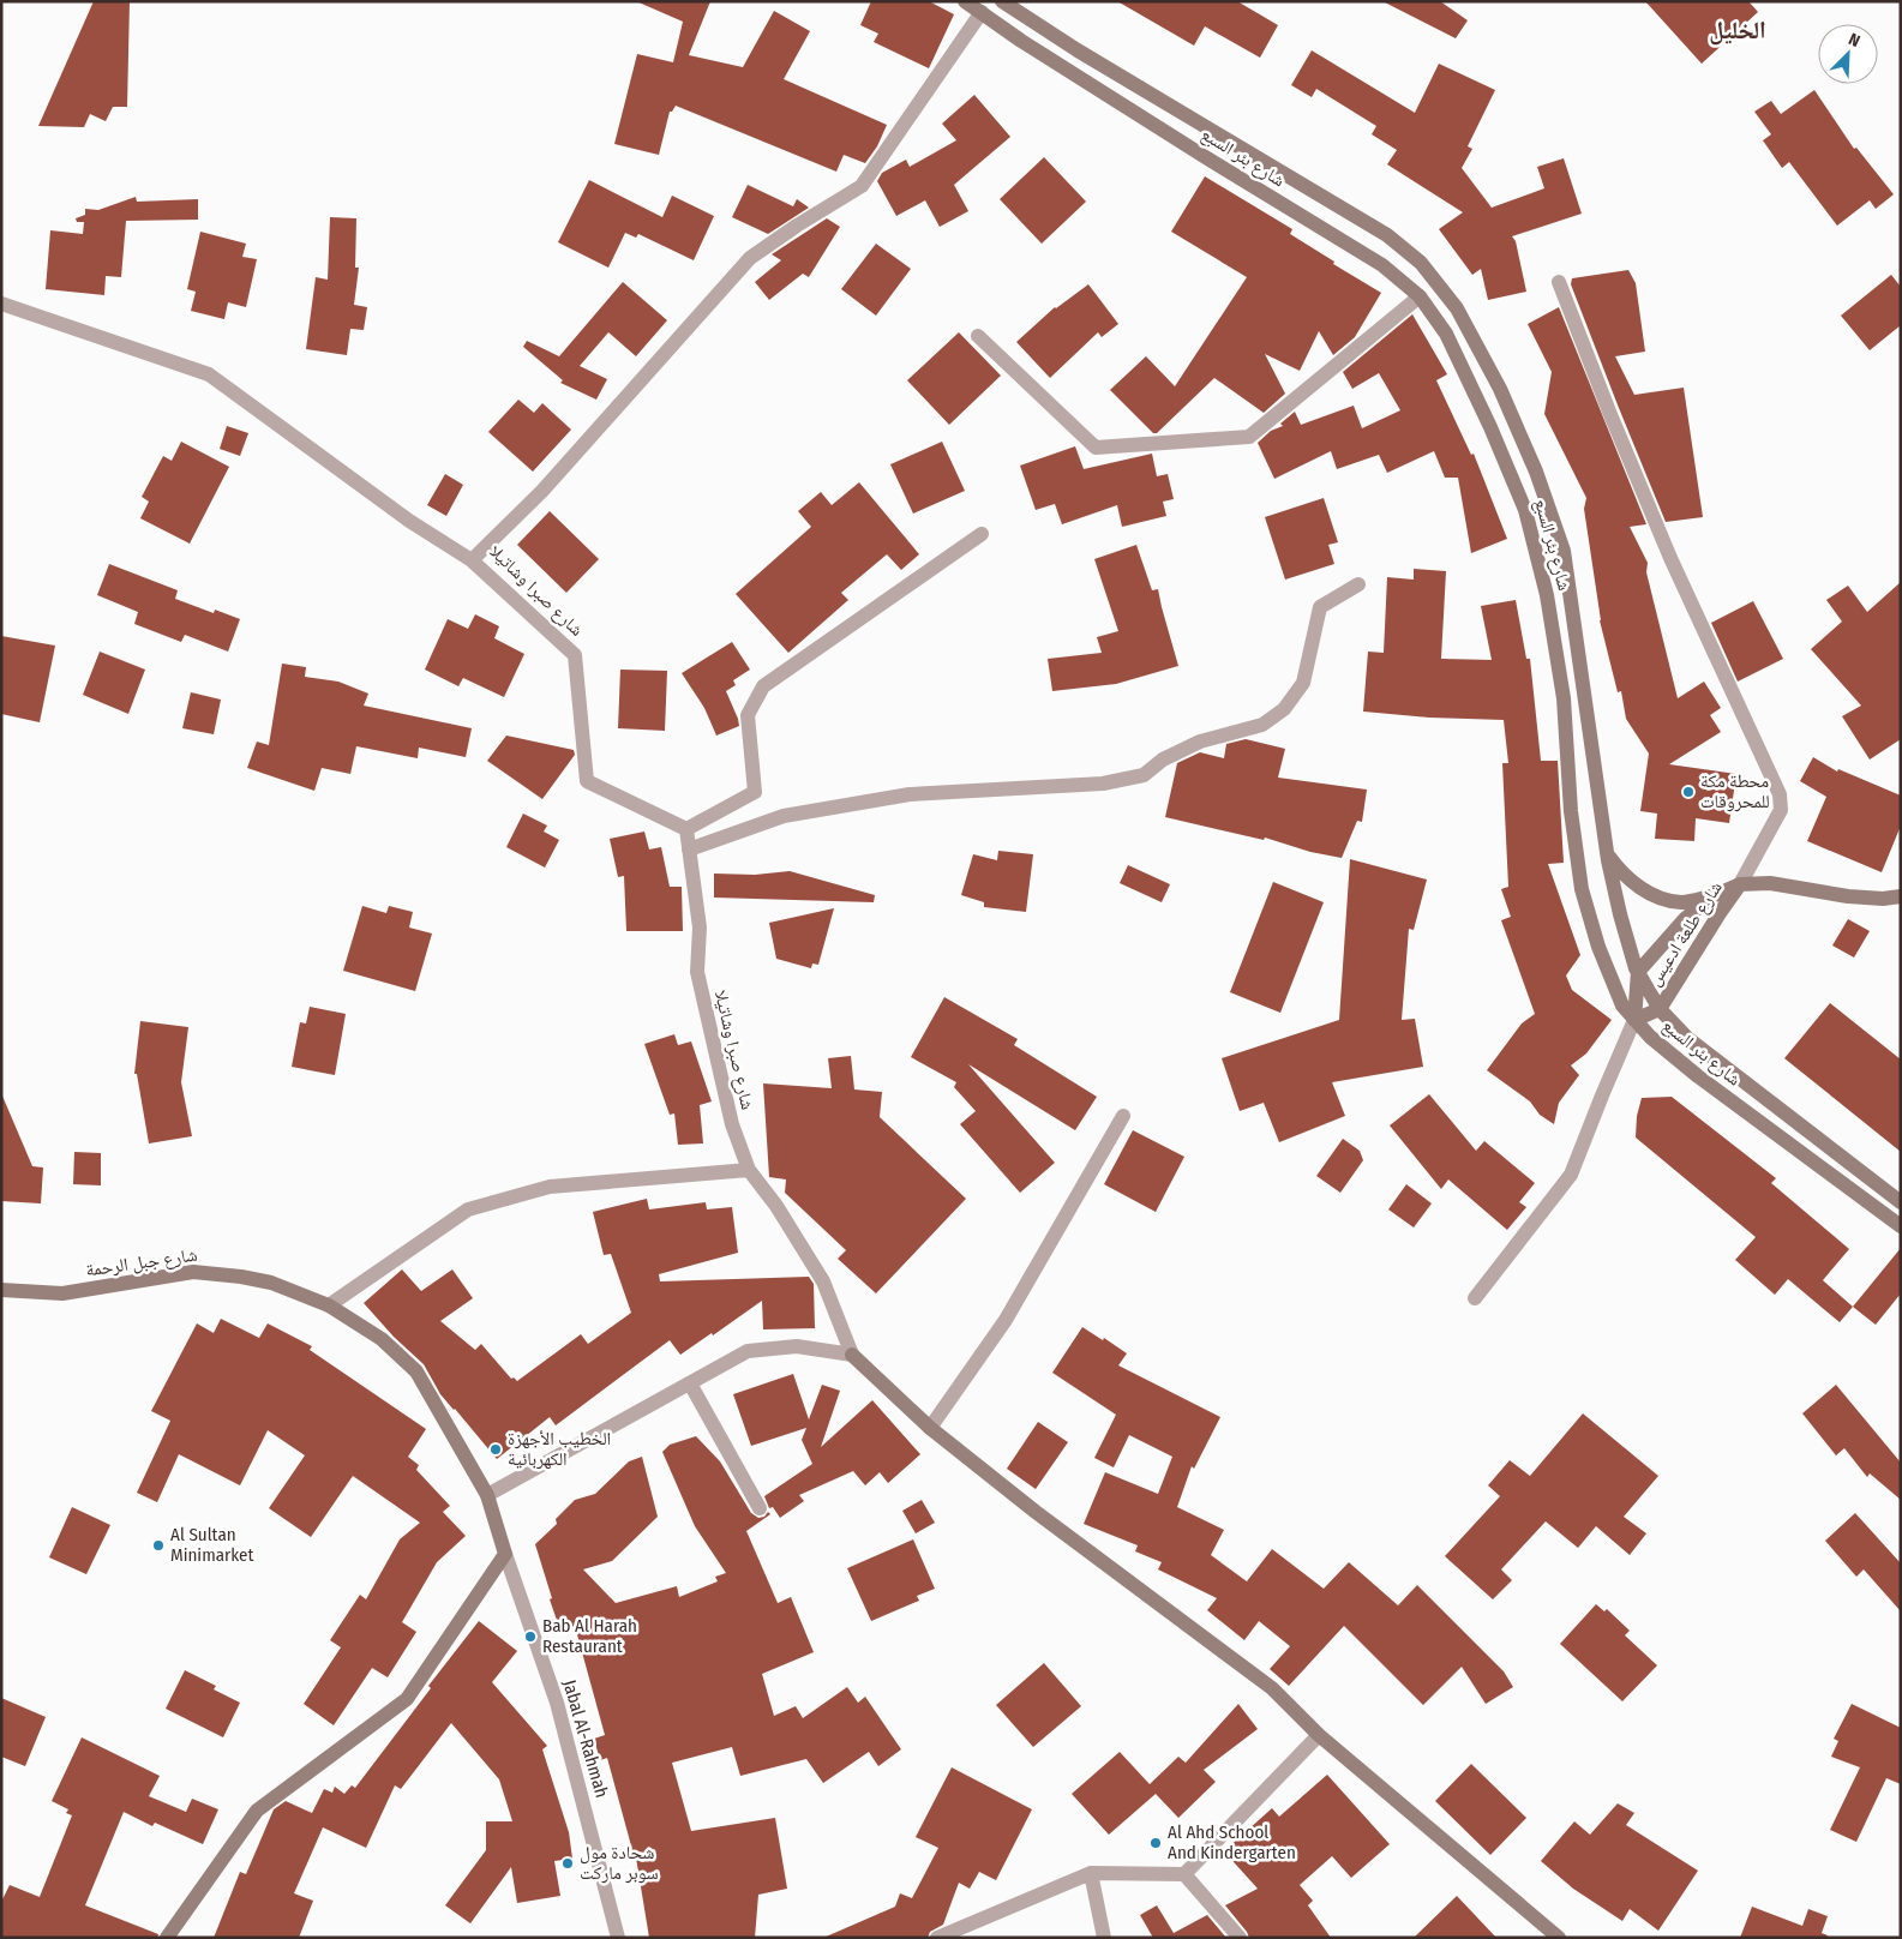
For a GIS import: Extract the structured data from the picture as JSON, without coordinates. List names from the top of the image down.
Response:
{
  "streets": {
    "street": [
      "شارع بئر السبع",
      "شارع صبرا وشاتيلا",
      "شارع طلعة ادعيس",
      "شارع جبل الرحمة",
      "Jabal Al-Rahmah"
    ]
  },
  "crossings": [
    ["شارع بئر السبع", "شارع صبرا وشاتيلا"],
    ["شارع بئر السبع", "شارع طلعة ادعيس"],
    ["شارع جبل الرحمة", "Jabal Al-Rahmah"]
  ],
  "districts": ["الخليل"],
  "places": [
    "محطة مكة للمحروقات",
    "الخطيب الأجهزة الكهربائية",
    "Al Sultan Minimarket",
    "Bab Al Harah Restaurant",
    "Al Ahd School And Kindergarten",
    "شحادة مول سوبر ماركت"
  ],
  "north": "top right"
}
